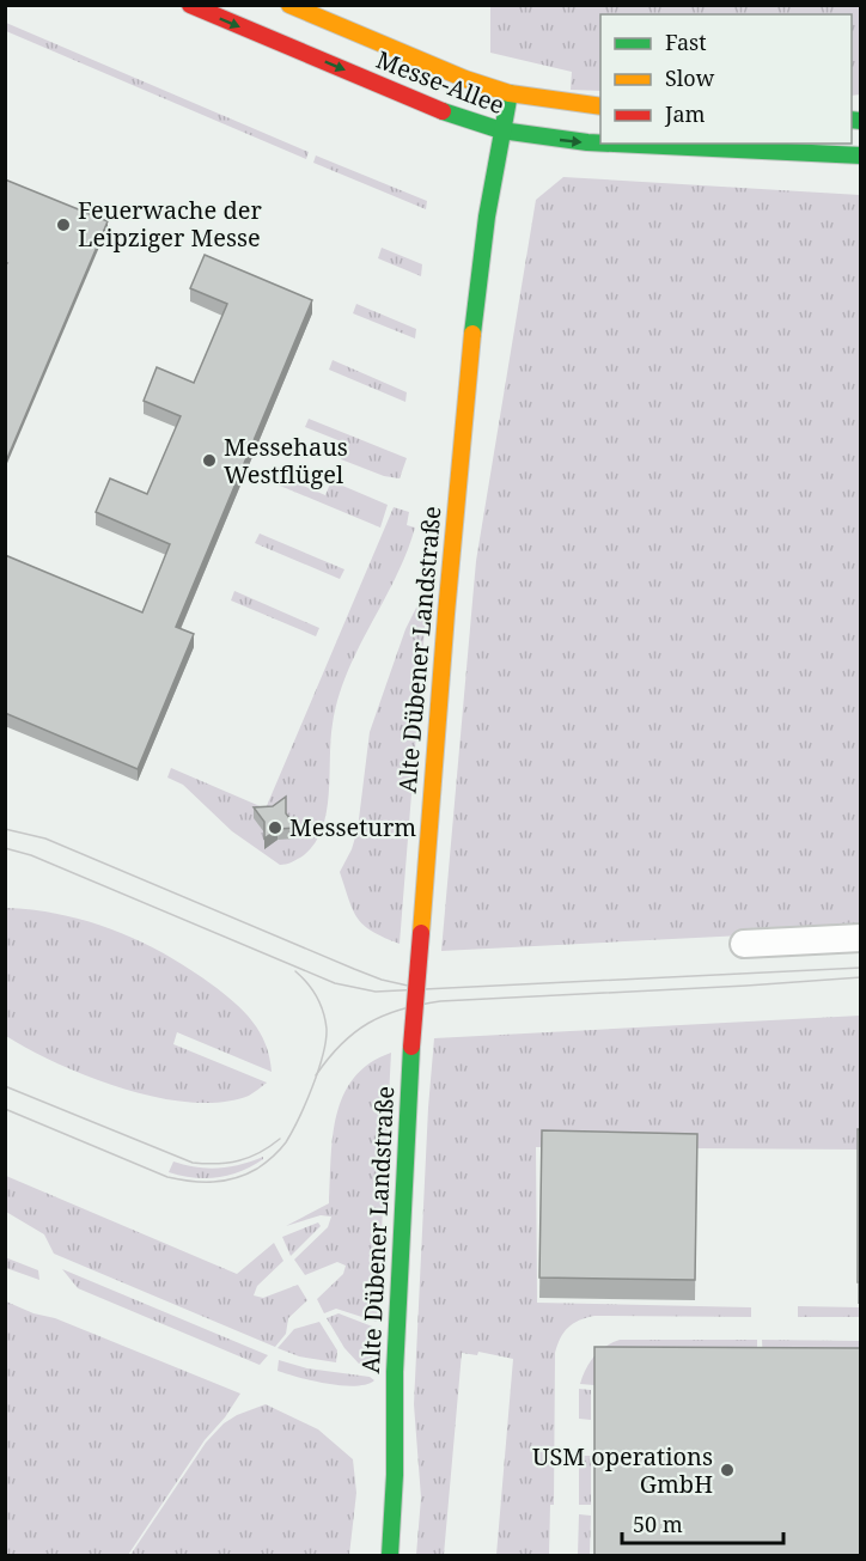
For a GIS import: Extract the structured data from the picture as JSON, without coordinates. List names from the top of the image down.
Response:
{
  "streets": {
    "street": ["Messe-Allee", "Alte Dübener Landstraße"]
  },
  "crossings": [
    ["Messe-Allee", "Alte Dübener Landstraße"]
  ],
  "places": [
    "Feuerwache der Leipziger Messe",
    "Messehaus Westflügel",
    "Messeturm",
    "USM operations GmbH"
  ],
  "legend": ["Fast", "Slow", "Jam"],
  "scale_bar": "50 m"
}
